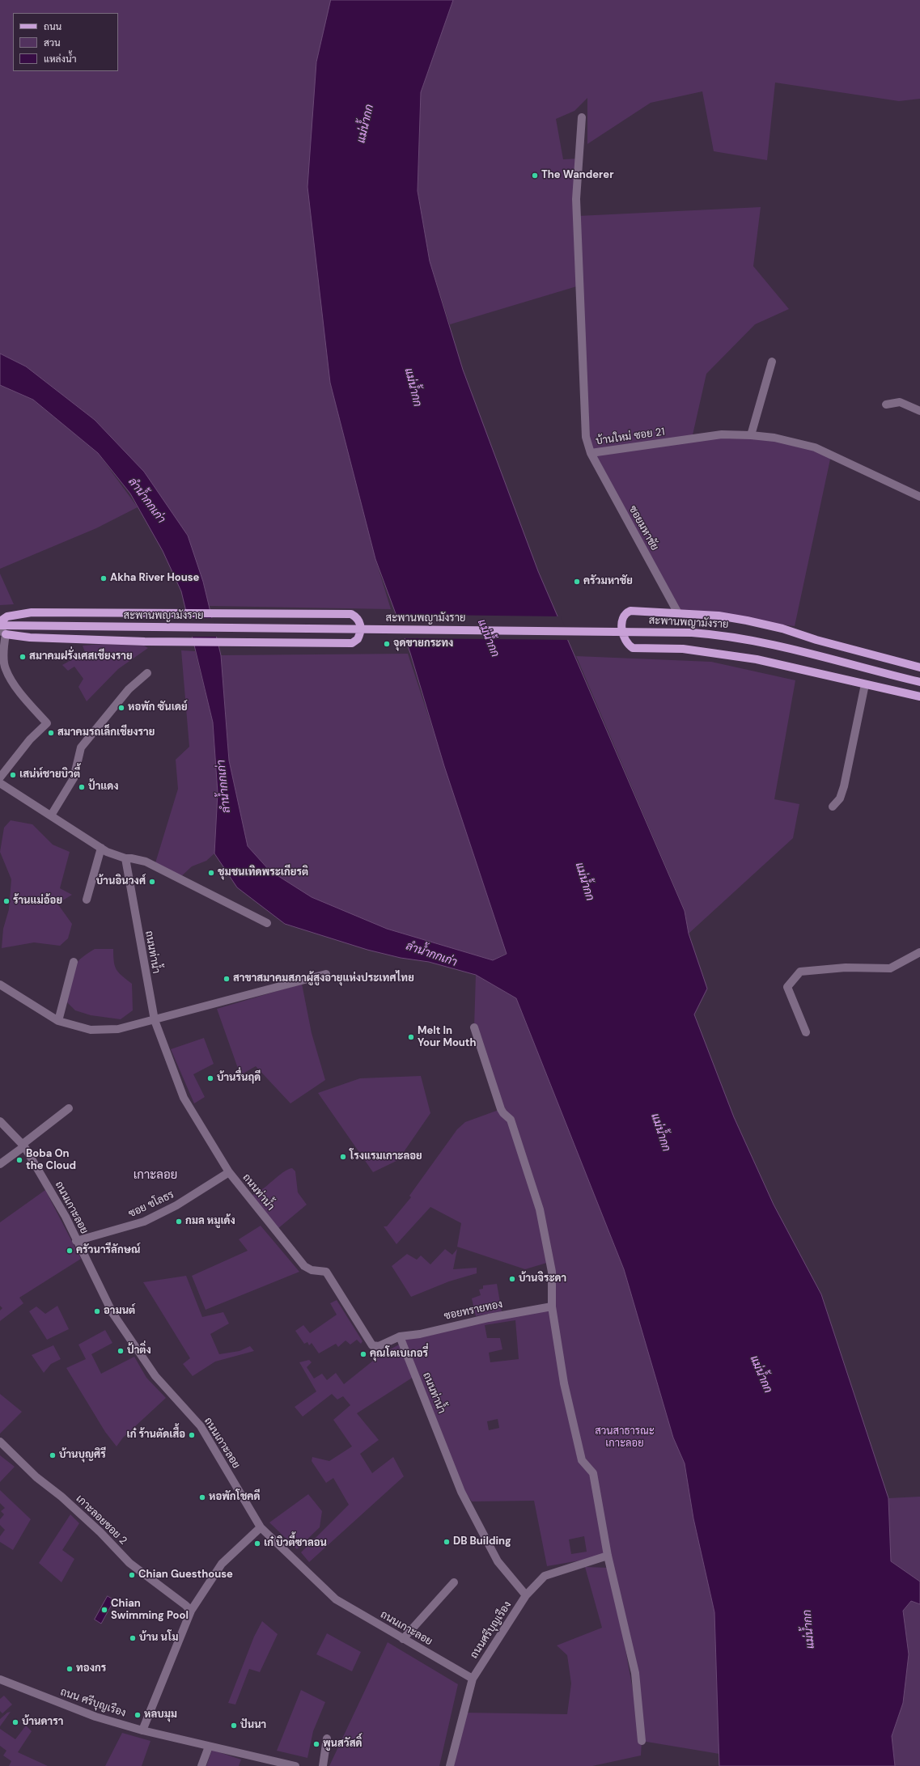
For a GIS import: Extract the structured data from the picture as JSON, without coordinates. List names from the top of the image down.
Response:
{
  "streets": {
    "main road": ["สะพานพญามังราย"],
    "street": [
      "บ้านใหม่ ซอย 21",
      "ซอยมหาชัย",
      "ถนนท่าน้ำ",
      "ซอย ชโลธร",
      "ถนนเกาะลอย",
      "ซอยทรายทอง",
      "เกาะลอยซอย 2",
      "ถนนศรีบุญเรือง",
      "ถนน ศรีบุญเรือง"
    ]
  },
  "crossings": [
    ["บ้านใหม่ ซอย 21", "ซอยมหาชัย"],
    ["ถนนท่าน้ำ", "ซอย ชโลธร"],
    ["ถนนท่าน้ำ", "ซอยทรายทอง"],
    ["ถนนท่าน้ำ", "ถนนศรีบุญเรือง"],
    ["ซอย ชโลธร", "ถนนเกาะลอย"],
    ["ถนนเกาะลอย", "ถนนศรีบุญเรือง"]
  ],
  "districts": ["เกาะลอย"],
  "water": ["แม่น้ำกก", "ลำน้ำกกเก่า"],
  "parks": ["สวนสาธารณะ เกาะลอย"],
  "places": [
    "The Wanderer",
    "Akha River House",
    "ครัวมหาชัย",
    "จุดขายกระทง",
    "สมาคมฝรั่งเศสเชียงราย",
    "หอพัก ซันเดย์",
    "สมาคมรถเล็กเชียงราย",
    "เสน่ห์ชายบิวตี้",
    "ป้าแดง",
    "ชุมชนเทิดพระเกียรติ",
    "บ้านอินวงศ์",
    "ร้านแม่อ้อย",
    "สาขาสมาคมสภาผู้สูงอายุแห่งประเทศไทย",
    "Melt In Your Mouth",
    "บ้านรื่นฤดี",
    "โรงแรมเกาะลอย",
    "Boba On the Cloud",
    "กมล หมูเด้ง",
    "ครัวนารีลักษณ์",
    "บ้านจิระดา",
    "อามนต์",
    "ป้าติ่ง",
    "คุณโตเบเกอรี่",
    "เก๋ ร้านตัดเสื้อ",
    "บ้านบุญศิรี",
    "หอพักโชคดี",
    "DB Building",
    "เก๋ บิวตี้ซาลอน",
    "Chian Guesthouse",
    "Chian Swimming Pool",
    "บ้าน นโม",
    "ทองกร",
    "หลบมุม",
    "บ้านดารา",
    "ปันนา",
    "พูนสวัสดิ์"
  ],
  "legend": ["ถนน", "สวน", "แหล่งน้ำ"]
}
